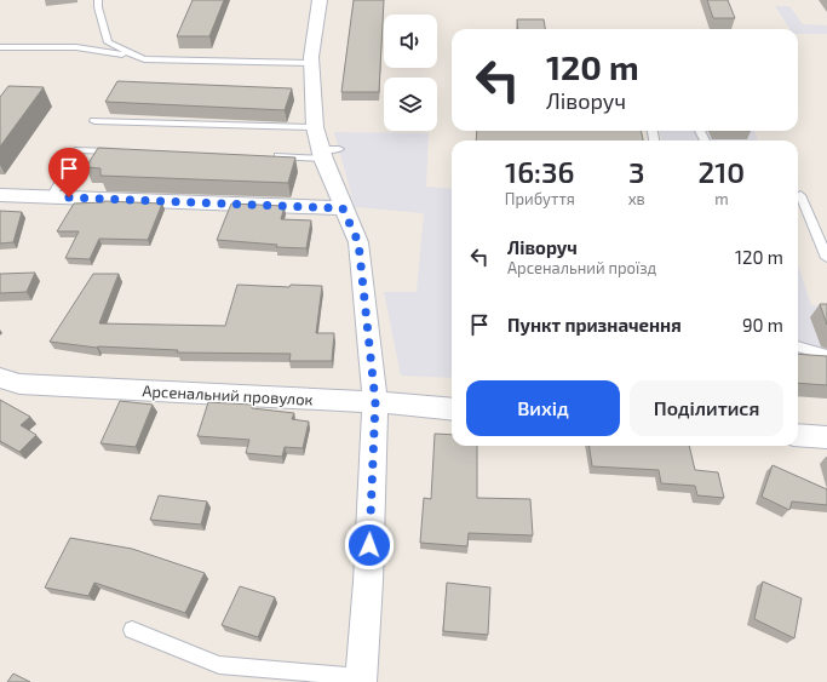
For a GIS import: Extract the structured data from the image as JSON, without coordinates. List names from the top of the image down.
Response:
{
  "streets": {
    "street": ["Арсенальний провулок"]
  },
  "page": {
    "turn": ["120 m", "Ліворуч"],
    "eta": [
      "16:36",
      "Прибуття",
      "3",
      "хв",
      "210",
      "m"
    ],
    "list": [
      {
        "name": "Ліворуч",
        "note": "Арсенальний проїзд",
        "value": "120 m"
      },
      {
        "name": "Пункт призначення",
        "value": "90 m"
      }
    ],
    "buttons": ["Вихід", "Поділитися"]
  }
}
